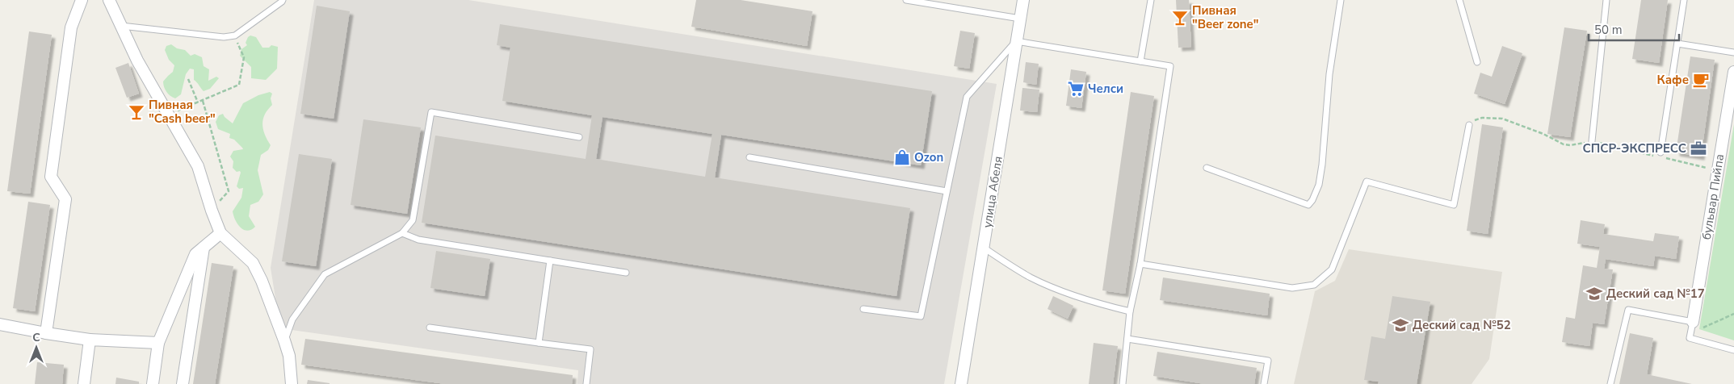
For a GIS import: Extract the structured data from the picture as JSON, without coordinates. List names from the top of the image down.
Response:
{
  "streets": {
    "street": ["улица Абеля", "бульвар Пийпа"]
  },
  "places": {
    "bar": ["Пивная \"Beer zone\"", "Пивная \"Cash beer\""],
    "cafe": ["Кафе"],
    "supermarket": ["Челси"],
    "office": ["СПСР-ЭКСПРЕСС"],
    "shop": ["Ozon"],
    "school or university": ["Деский сад №17", "Деский сад №52"]
  },
  "scale_bar": "50 m",
  "north": "top"
}
